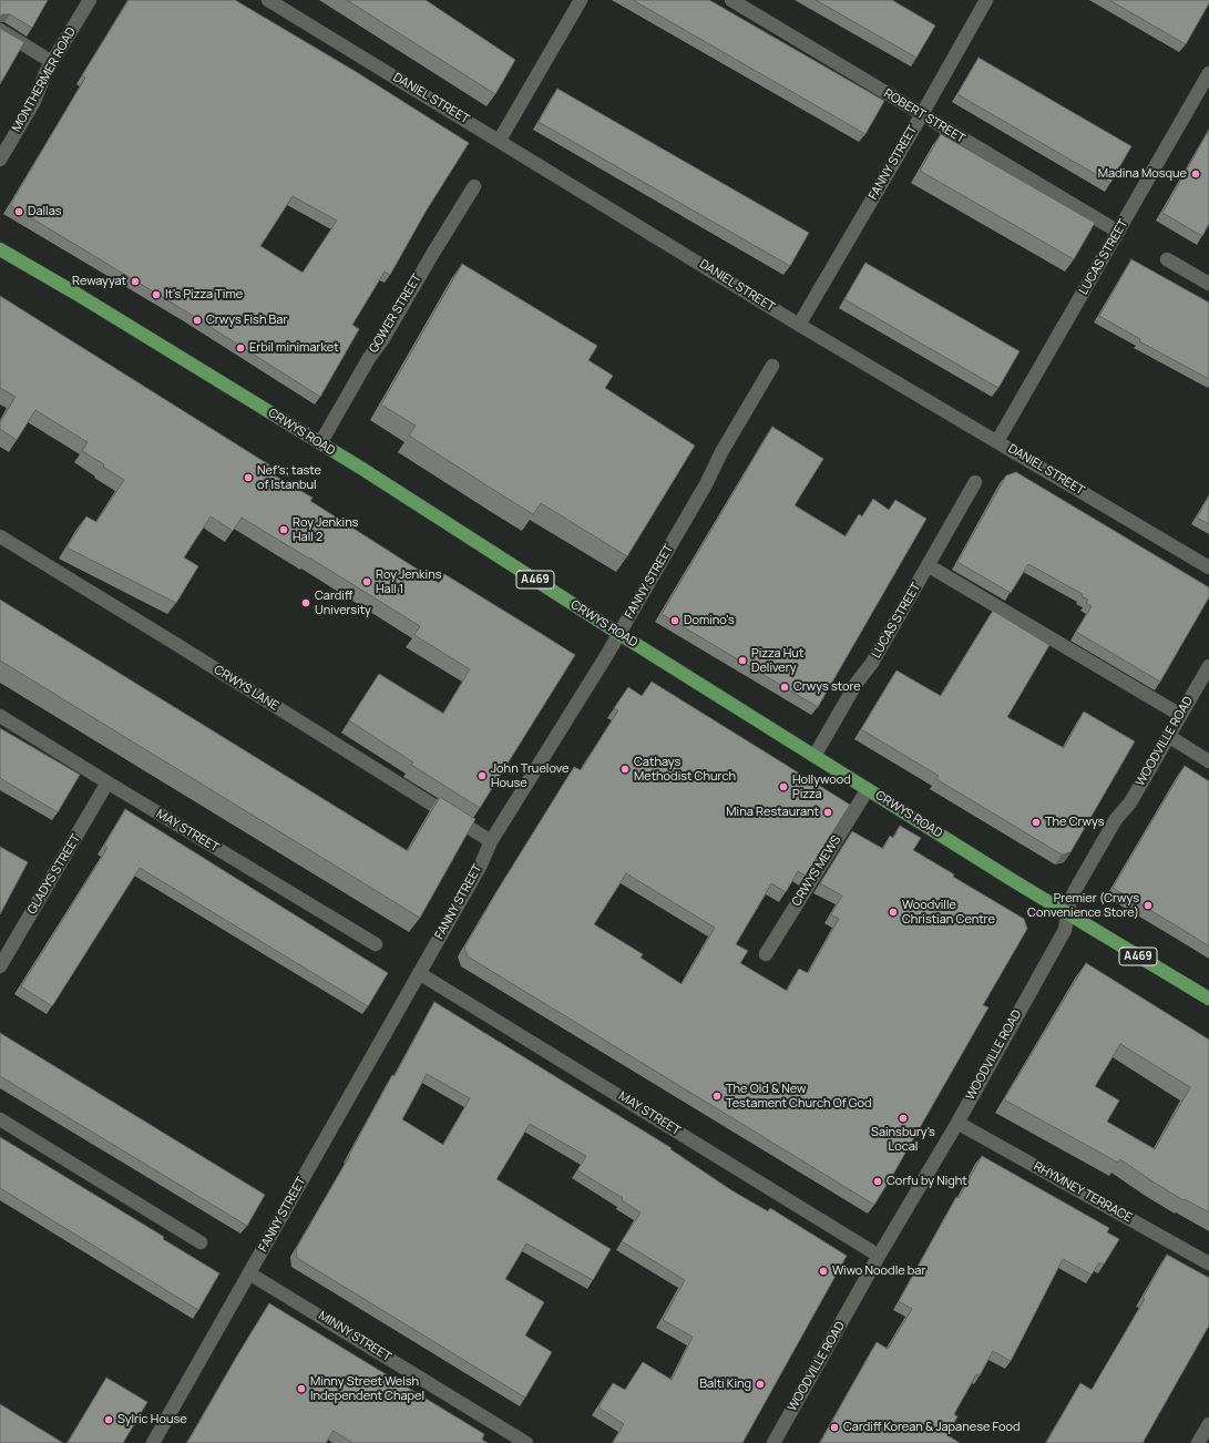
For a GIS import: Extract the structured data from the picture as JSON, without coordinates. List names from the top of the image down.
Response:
{
  "streets": {
    "main road": ["CRWYS ROAD", "A469"],
    "street": [
      "MONTHERMER ROAD",
      "DANIEL STREET",
      "ROBERT STREET",
      "FANNY STREET",
      "LUCAS STREET",
      "GOWER STREET",
      "CRWYS LANE",
      "WOODVILLE ROAD",
      "MAY STREET",
      "CRWYS MEWS",
      "GLADYS STREET",
      "RHYMNEY TERRACE",
      "MINNY STREET"
    ]
  },
  "crossings": [
    ["DANIEL STREET", "FANNY STREET"],
    ["DANIEL STREET", "LUCAS STREET"],
    ["ROBERT STREET", "FANNY STREET"],
    ["ROBERT STREET", "LUCAS STREET"],
    ["FANNY STREET", "CRWYS ROAD"],
    ["FANNY STREET", "CRWYS LANE"],
    ["FANNY STREET", "MAY STREET"],
    ["FANNY STREET", "MINNY STREET"],
    ["LUCAS STREET", "CRWYS ROAD"],
    ["GOWER STREET", "CRWYS ROAD"],
    ["CRWYS ROAD", "WOODVILLE ROAD"],
    ["CRWYS ROAD", "CRWYS MEWS"],
    ["WOODVILLE ROAD", "MAY STREET"],
    ["WOODVILLE ROAD", "RHYMNEY TERRACE"],
    ["MAY STREET", "GLADYS STREET"]
  ],
  "places": [
    "Madina Mosque",
    "Dallas",
    "Rewayyat",
    "It's Pizza Time",
    "Crwys Fish Bar",
    "Erbil minimarket",
    "Nef's; taste of Istanbul",
    "Roy Jenkins Hall 2",
    "Roy Jenkins Hall 1",
    "Cardiff University",
    "Domino's",
    "Pizza Hut Delivery",
    "Crwys store",
    "Cathays Methodist Church",
    "John Truelove House",
    "Hollywood Pizza",
    "Mina Restaurant",
    "The Crwys",
    "Premier (Crwys Convenience Store)",
    "Woodville Christian Centre",
    "The Old & New Testament Church Of God",
    "Sainsbury's Local",
    "Corfu by Night",
    "Wiwo Noodle bar",
    "Balti King",
    "Minny Street Welsh Independent Chapel",
    "Sylric House",
    "Cardiff Korean & Japanese Food"
  ]
}
